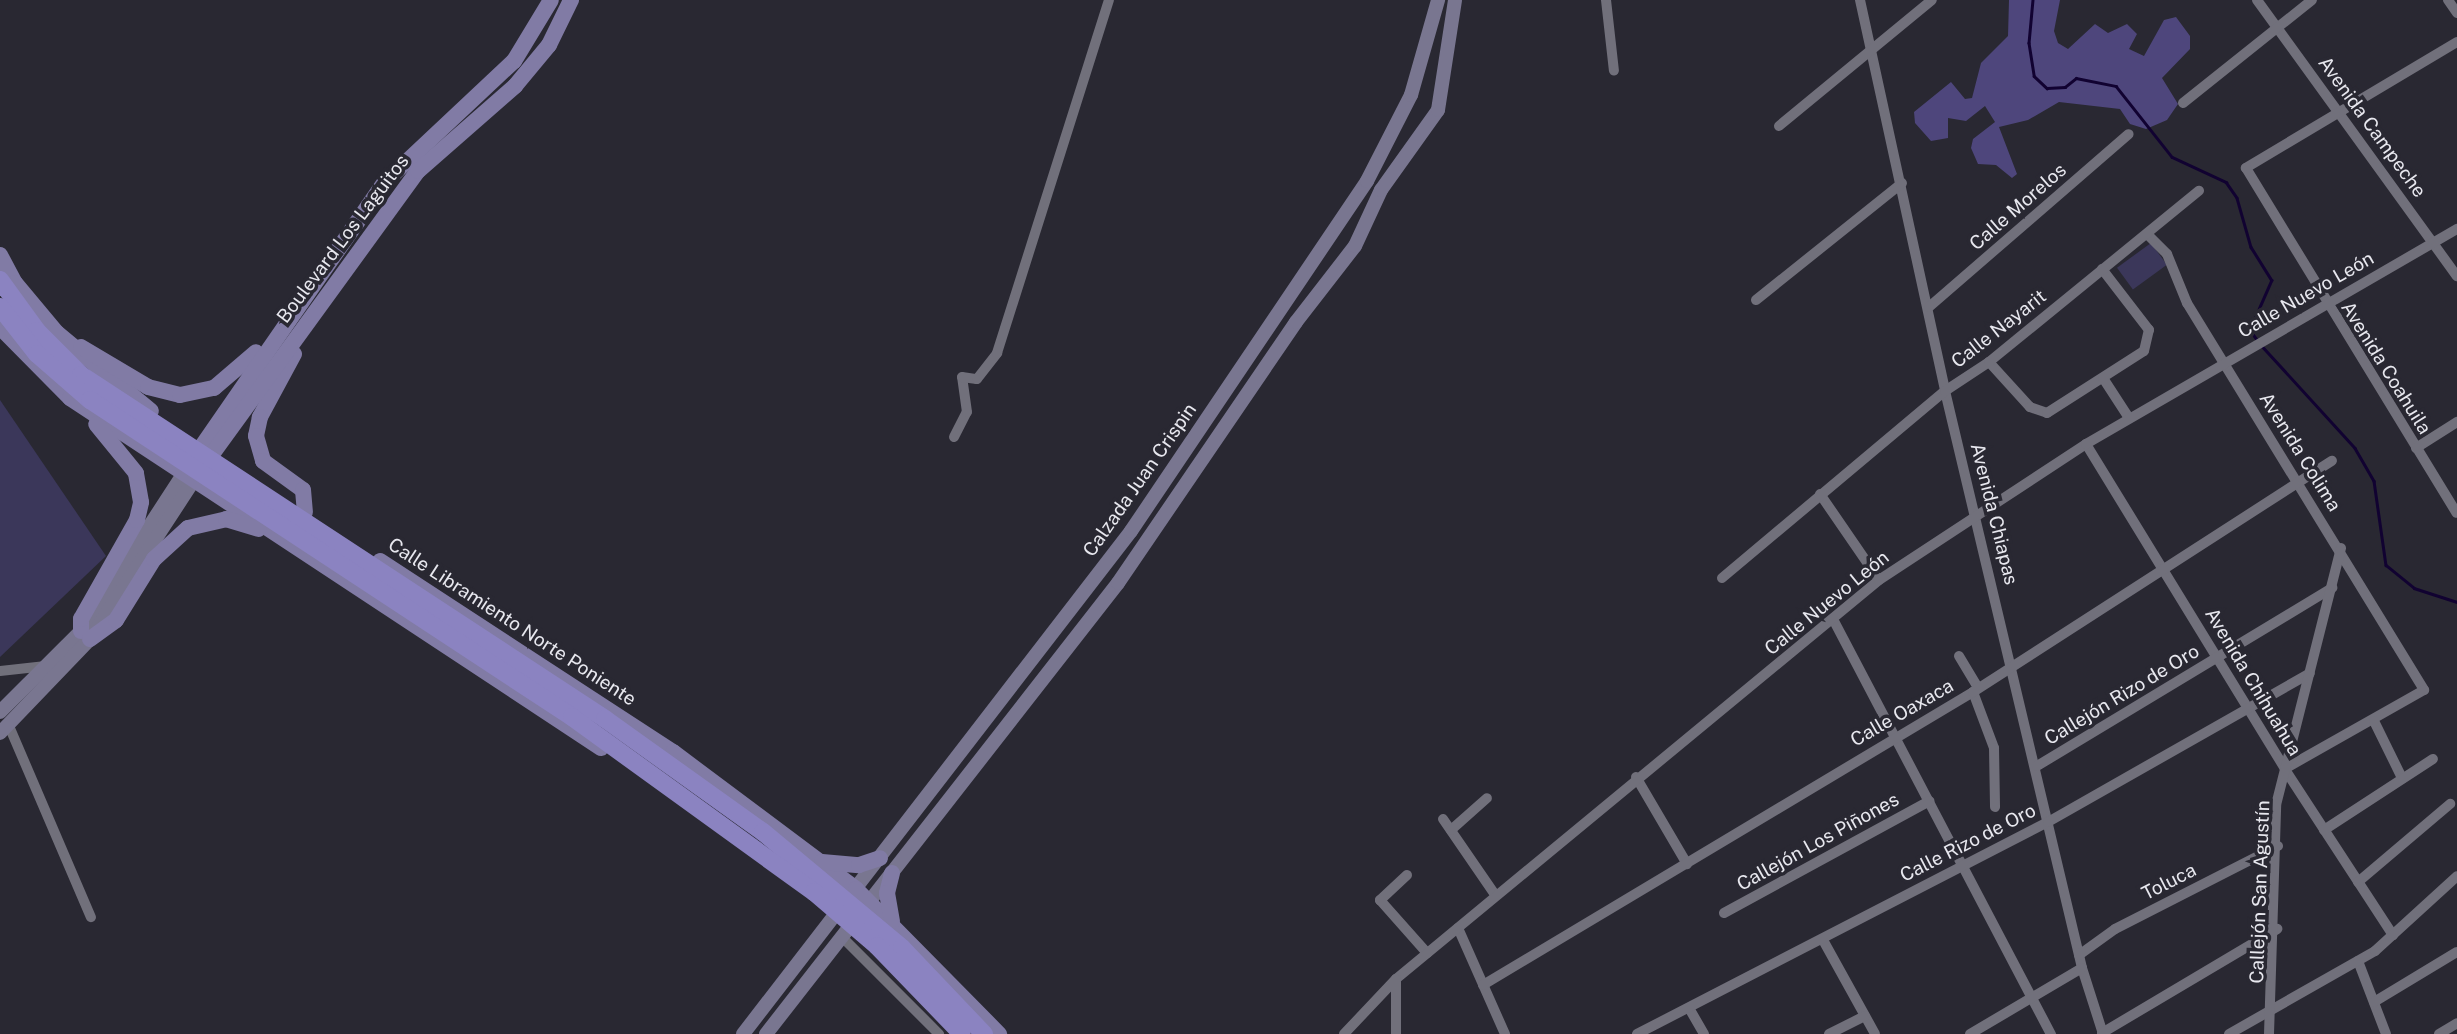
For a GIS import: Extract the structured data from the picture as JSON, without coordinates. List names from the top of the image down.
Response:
{
  "streets": {
    "highway": ["Calle Libramiento Norte Poniente"],
    "main road": ["Boulevard Los Laguitos", "Calzada Juan Crispin"],
    "street": [
      "Avenida Campeche",
      "Calle Morelos",
      "Calle Nuevo León",
      "Calle Nayarit",
      "Avenida Coahuila",
      "Avenida Colima",
      "Avenida Chiapas",
      "Avenida Chihuahua",
      "Callejón Rizo de Oro",
      "Calle Oaxaca",
      "Callejón Los Piñones",
      "Calle Rizo de Oro",
      "Toluca",
      "Callejón San Agustín"
    ]
  },
  "crossings": [
    ["Avenida Campeche", "Calle Nuevo León"],
    ["Avenida Campeche", "Avenida Coahuila"],
    ["Calle Morelos", "Avenida Chiapas"],
    ["Boulevard Los Laguitos", "Calle Libramiento Norte Poniente"],
    ["Calle Nuevo León", "Avenida Coahuila"],
    ["Calle Nuevo León", "Avenida Colima"],
    ["Calle Nuevo León", "Avenida Chiapas"],
    ["Calle Nuevo León", "Avenida Chihuahua"],
    ["Calle Nayarit", "Avenida Colima"],
    ["Calle Nayarit", "Avenida Chiapas"],
    ["Avenida Colima", "Calle Oaxaca"],
    ["Avenida Colima", "Callejón San Agustín"],
    ["Calzada Juan Crispin", "Calle Libramiento Norte Poniente"],
    ["Avenida Chiapas", "Callejón Rizo de Oro"],
    ["Avenida Chiapas", "Calle Oaxaca"],
    ["Avenida Chiapas", "Calle Rizo de Oro"],
    ["Avenida Chiapas", "Toluca"],
    ["Avenida Chihuahua", "Callejón Rizo de Oro"],
    ["Avenida Chihuahua", "Calle Oaxaca"],
    ["Avenida Chihuahua", "Calle Rizo de Oro"],
    ["Avenida Chihuahua", "Callejón San Agustín"],
    ["Callejón Rizo de Oro", "Callejón San Agustín"],
    ["Calle Rizo de Oro", "Callejón San Agustín"],
    ["Toluca", "Callejón San Agustín"]
  ]
}
